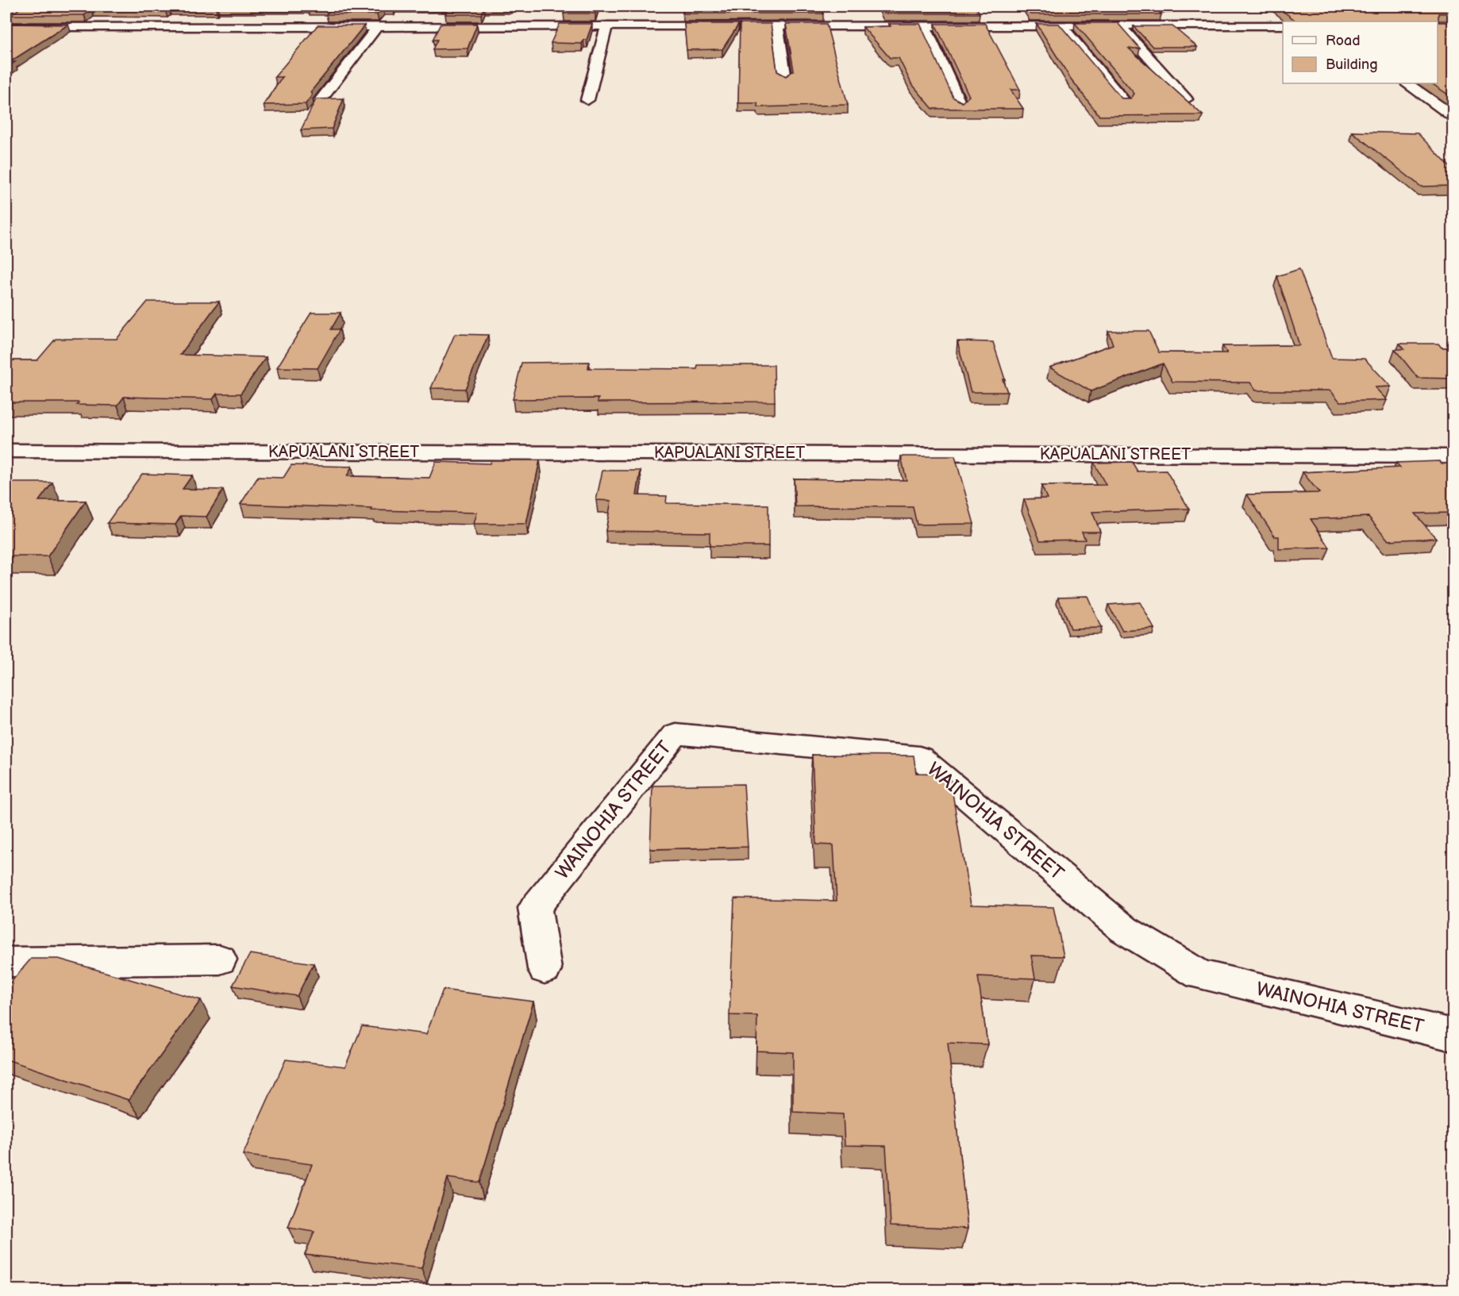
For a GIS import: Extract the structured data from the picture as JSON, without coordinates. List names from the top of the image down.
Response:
{
  "streets": {
    "street": ["KAPUALANI STREET", "WAINOHIA STREET"]
  },
  "legend": ["Road", "Building"]
}
